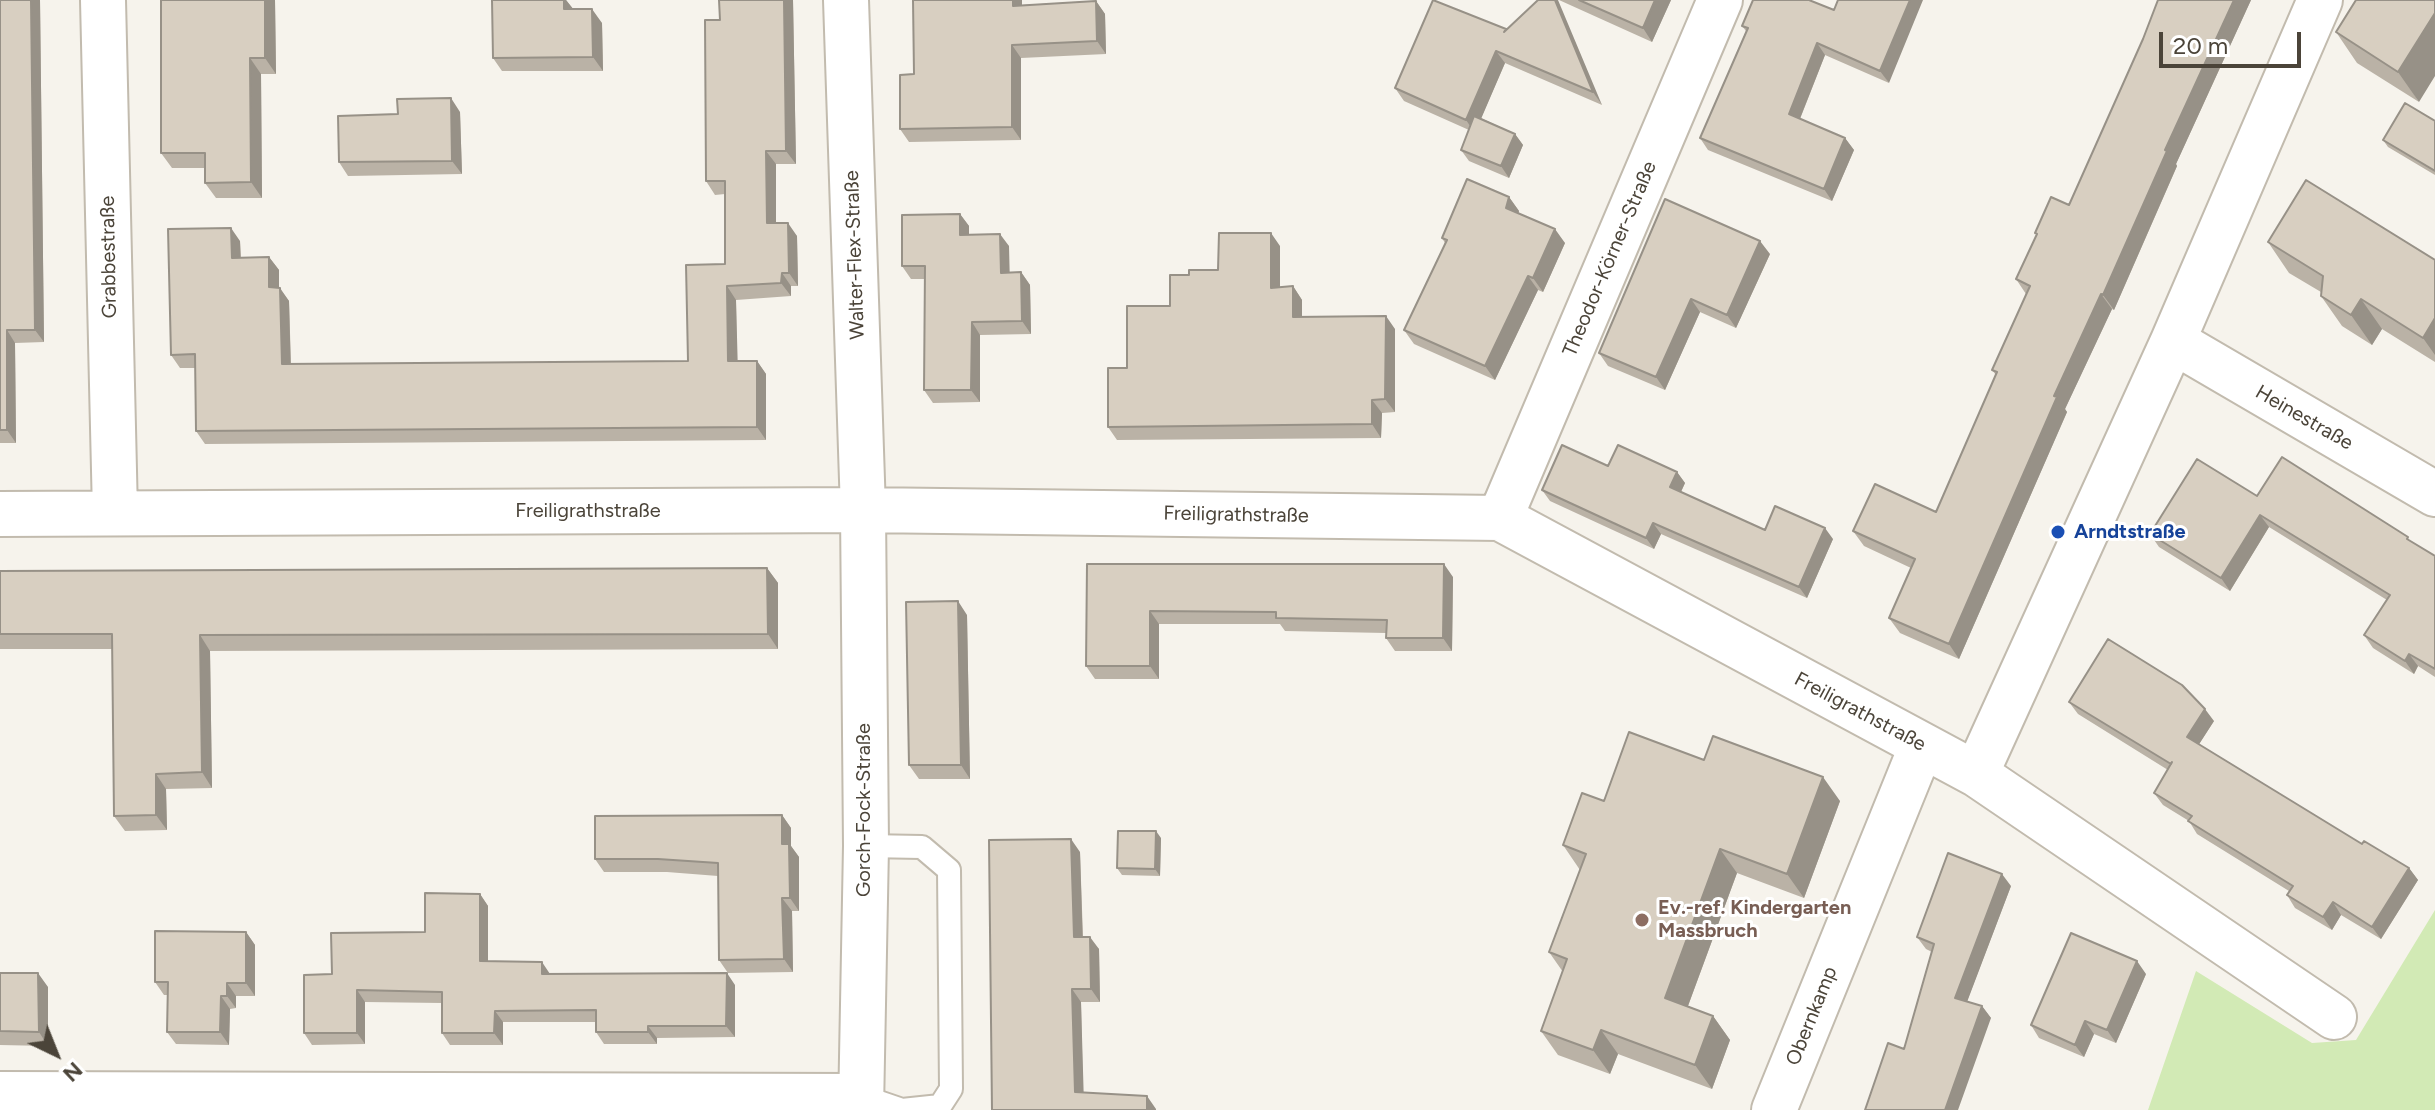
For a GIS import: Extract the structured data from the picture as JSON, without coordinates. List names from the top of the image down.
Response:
{
  "streets": {
    "street": [
      "Walter-Flex-Straße",
      "Grabbestraße",
      "Theodor-Körner-Straße",
      "Heinestraße",
      "Freiligrathstraße",
      "Gorch-Fock-Straße",
      "Obernkamp"
    ]
  },
  "crossings": [
    ["Walter-Flex-Straße", "Freiligrathstraße"],
    ["Walter-Flex-Straße", "Gorch-Fock-Straße"],
    ["Grabbestraße", "Freiligrathstraße"],
    ["Theodor-Körner-Straße", "Freiligrathstraße"],
    ["Freiligrathstraße", "Gorch-Fock-Straße"],
    ["Freiligrathstraße", "Obernkamp"]
  ],
  "places": ["Arndtstraße", "Ev.-ref. Kindergarten Massbruch"],
  "scale_bar": "20 m",
  "north": "bottom right"
}
